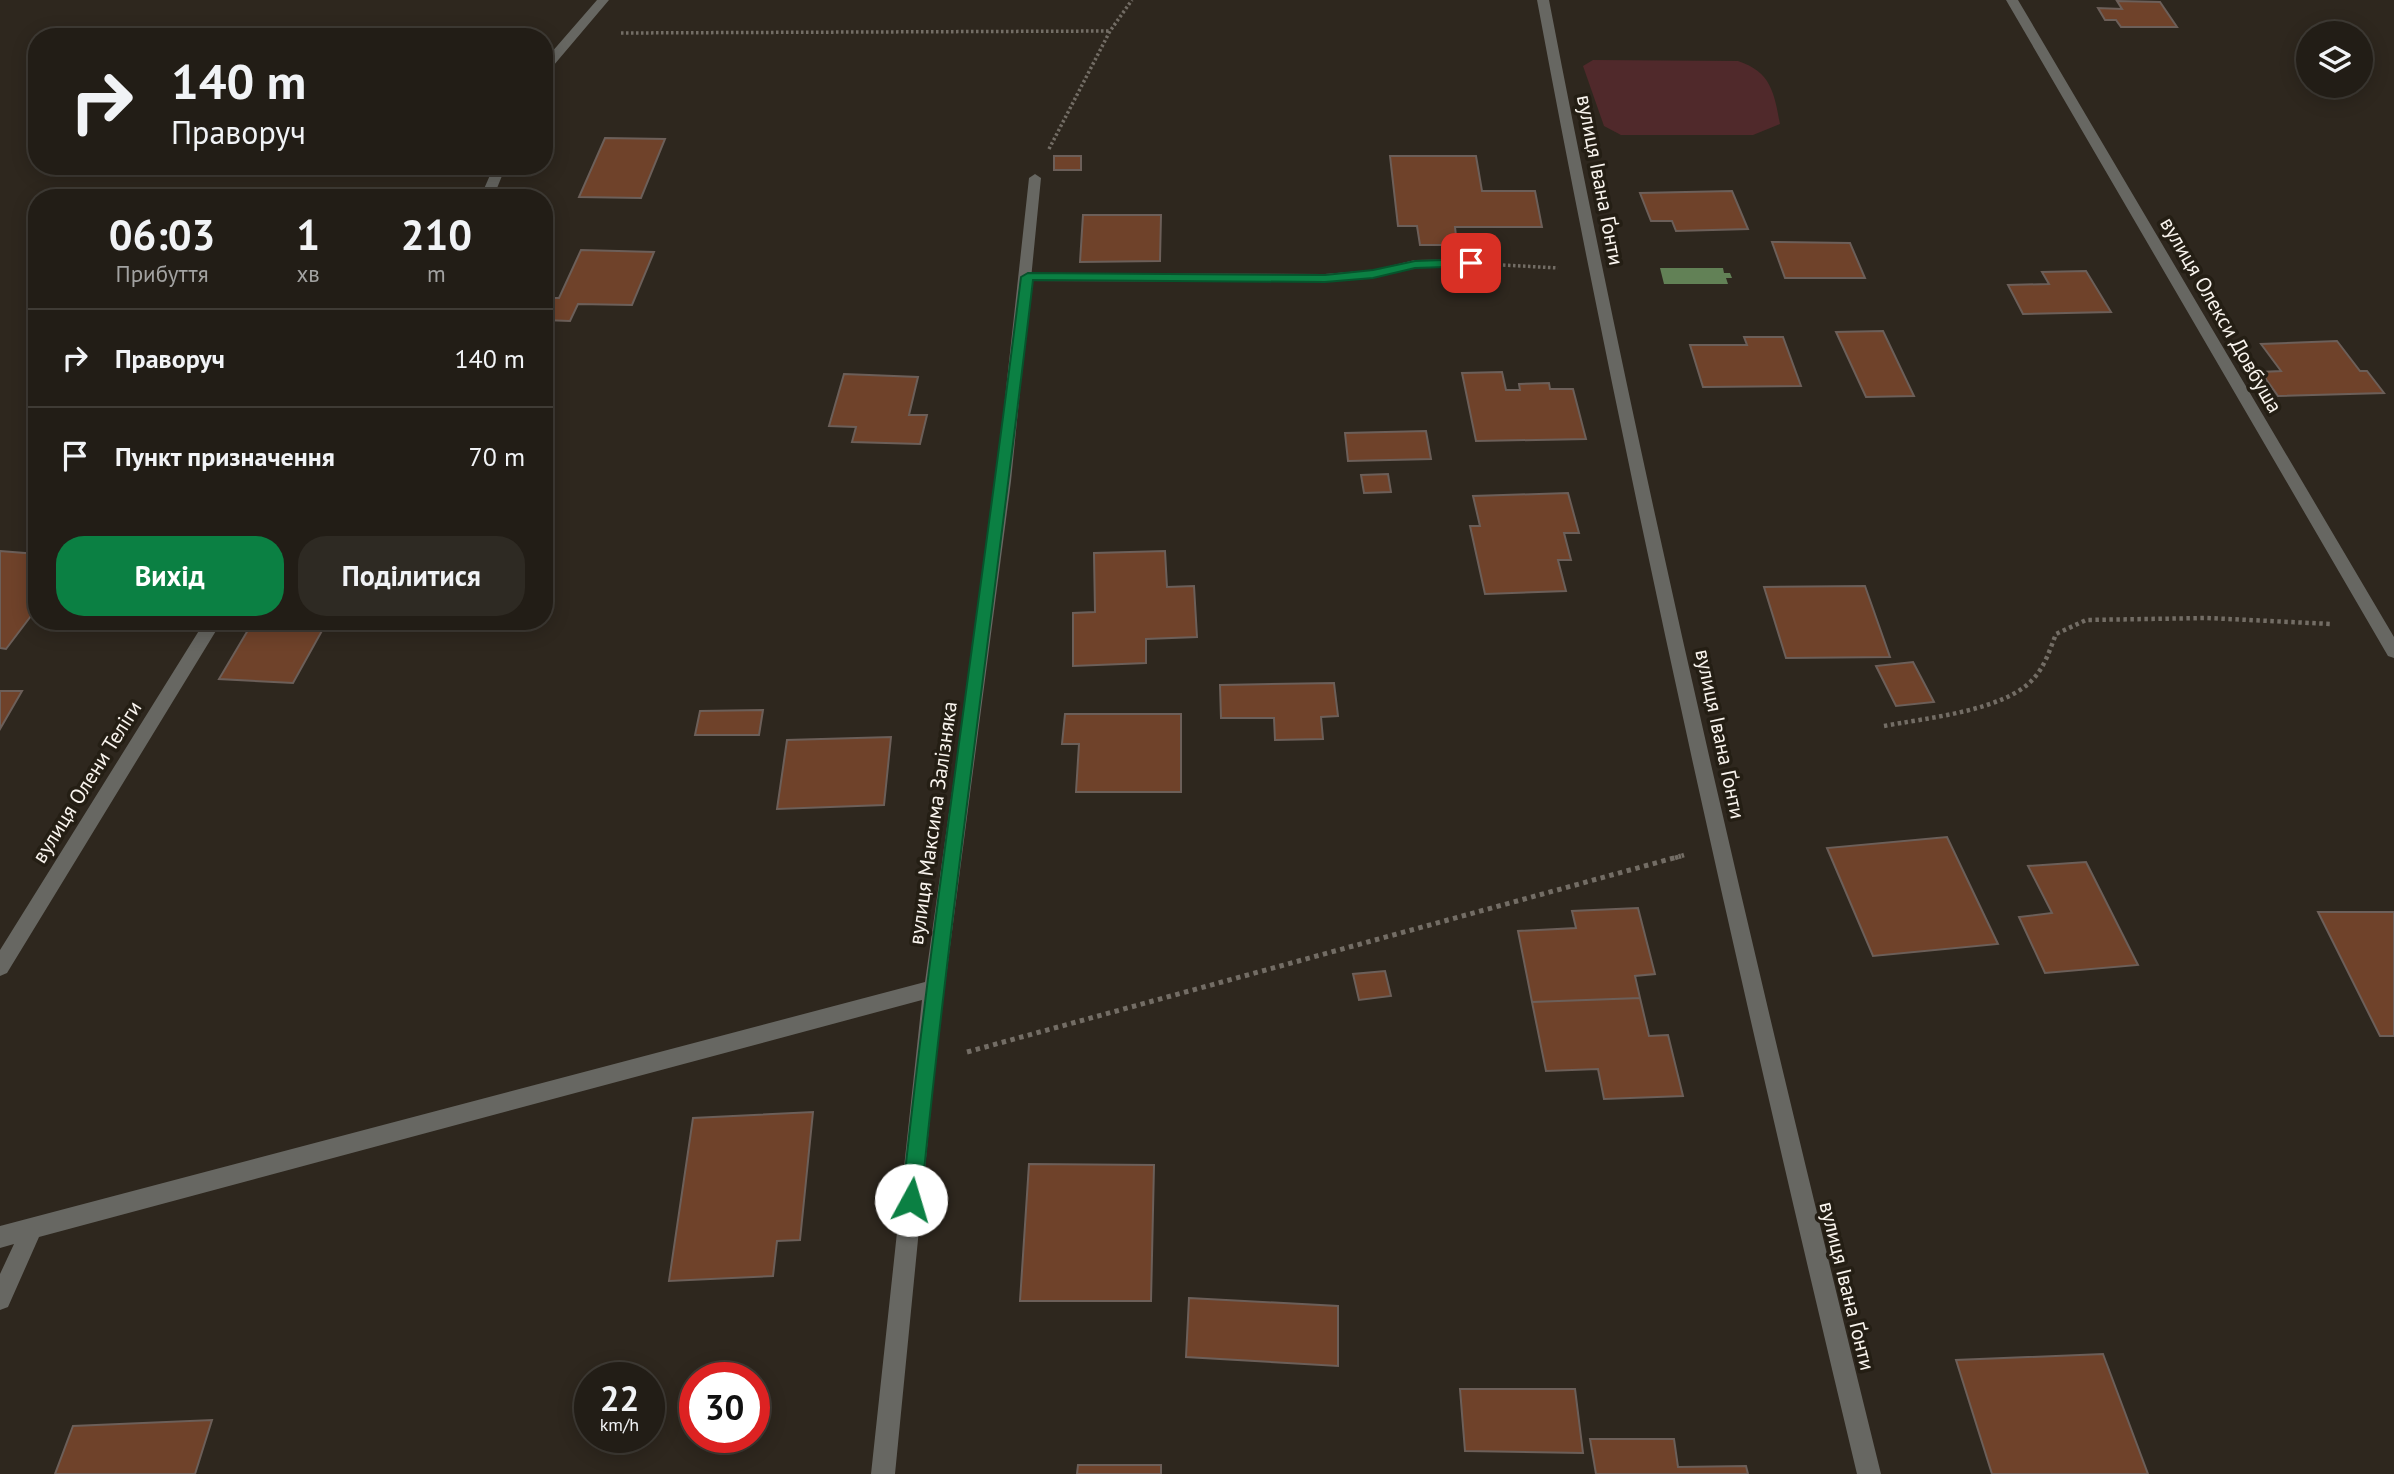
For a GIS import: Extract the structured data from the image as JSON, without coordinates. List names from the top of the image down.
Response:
{
  "streets": {
    "street": [
      "вулиця Івана Ґонти",
      "вулиця Олекси Довбуша",
      "вулиця Олени Теліги",
      "вулиця Максима Залізняка"
    ]
  },
  "page": {
    "turn": ["140 m", "Праворуч"],
    "eta": [
      "06:03",
      "Прибуття",
      "1",
      "хв",
      "210",
      "m"
    ],
    "list": [
      {
        "name": "Праворуч",
        "value": "140 m"
      },
      {
        "name": "Пункт призначення",
        "value": "70 m"
      }
    ],
    "buttons": ["Вихід", "Поділитися"],
    "speed": "22 km/h",
    "limit": "30"
  }
}
